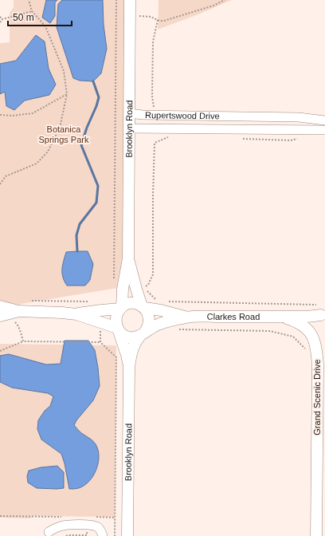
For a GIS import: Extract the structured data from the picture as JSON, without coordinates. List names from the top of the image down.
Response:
{
  "streets": {
    "street": [
      "Rupertswood Drive",
      "Brooklyn Road",
      "Clarkes Road",
      "Grand Scenic Drive"
    ]
  },
  "crossings": [
    ["Rupertswood Drive", "Brooklyn Road"],
    ["Brooklyn Road", "Clarkes Road"],
    ["Clarkes Road", "Grand Scenic Drive"]
  ],
  "parks": ["Botanica Springs Park"],
  "scale_bar": "50 m"
}
